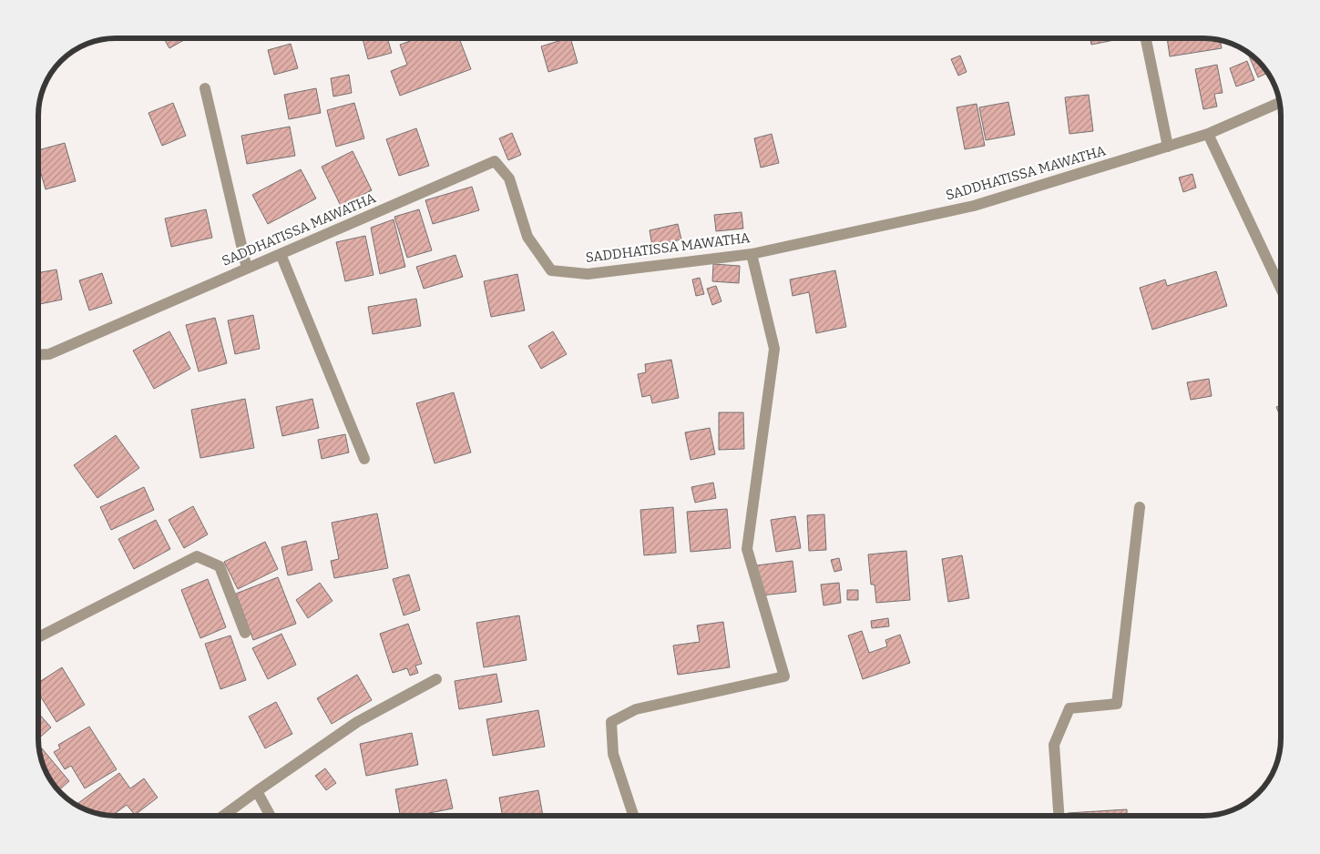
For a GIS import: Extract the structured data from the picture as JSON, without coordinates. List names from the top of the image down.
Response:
{
  "streets": {
    "street": ["SADDHATISSA MAWATHA"]
  }
}
